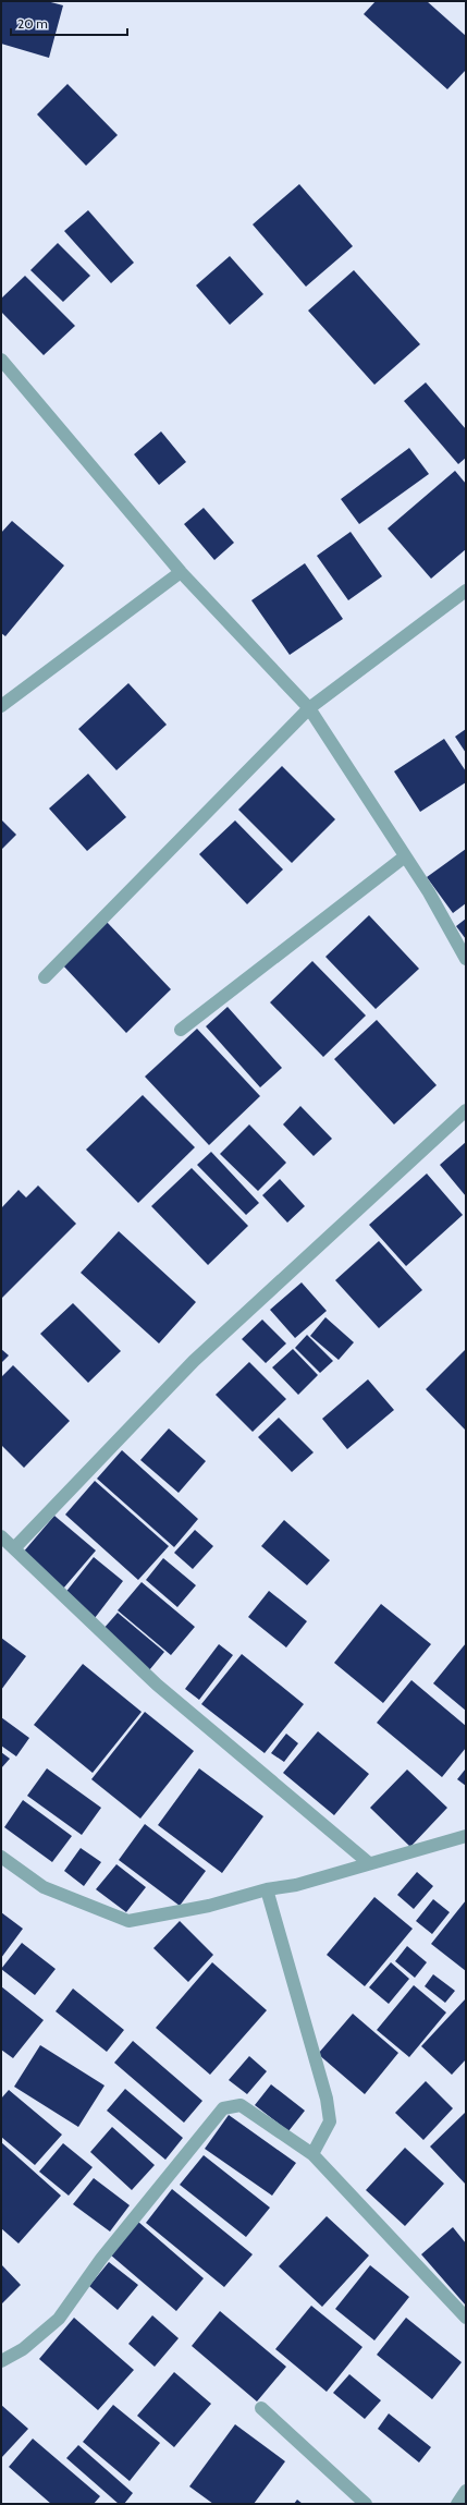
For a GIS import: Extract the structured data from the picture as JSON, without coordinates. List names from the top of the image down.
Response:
{
  "scale_bar": "20 m"
}
